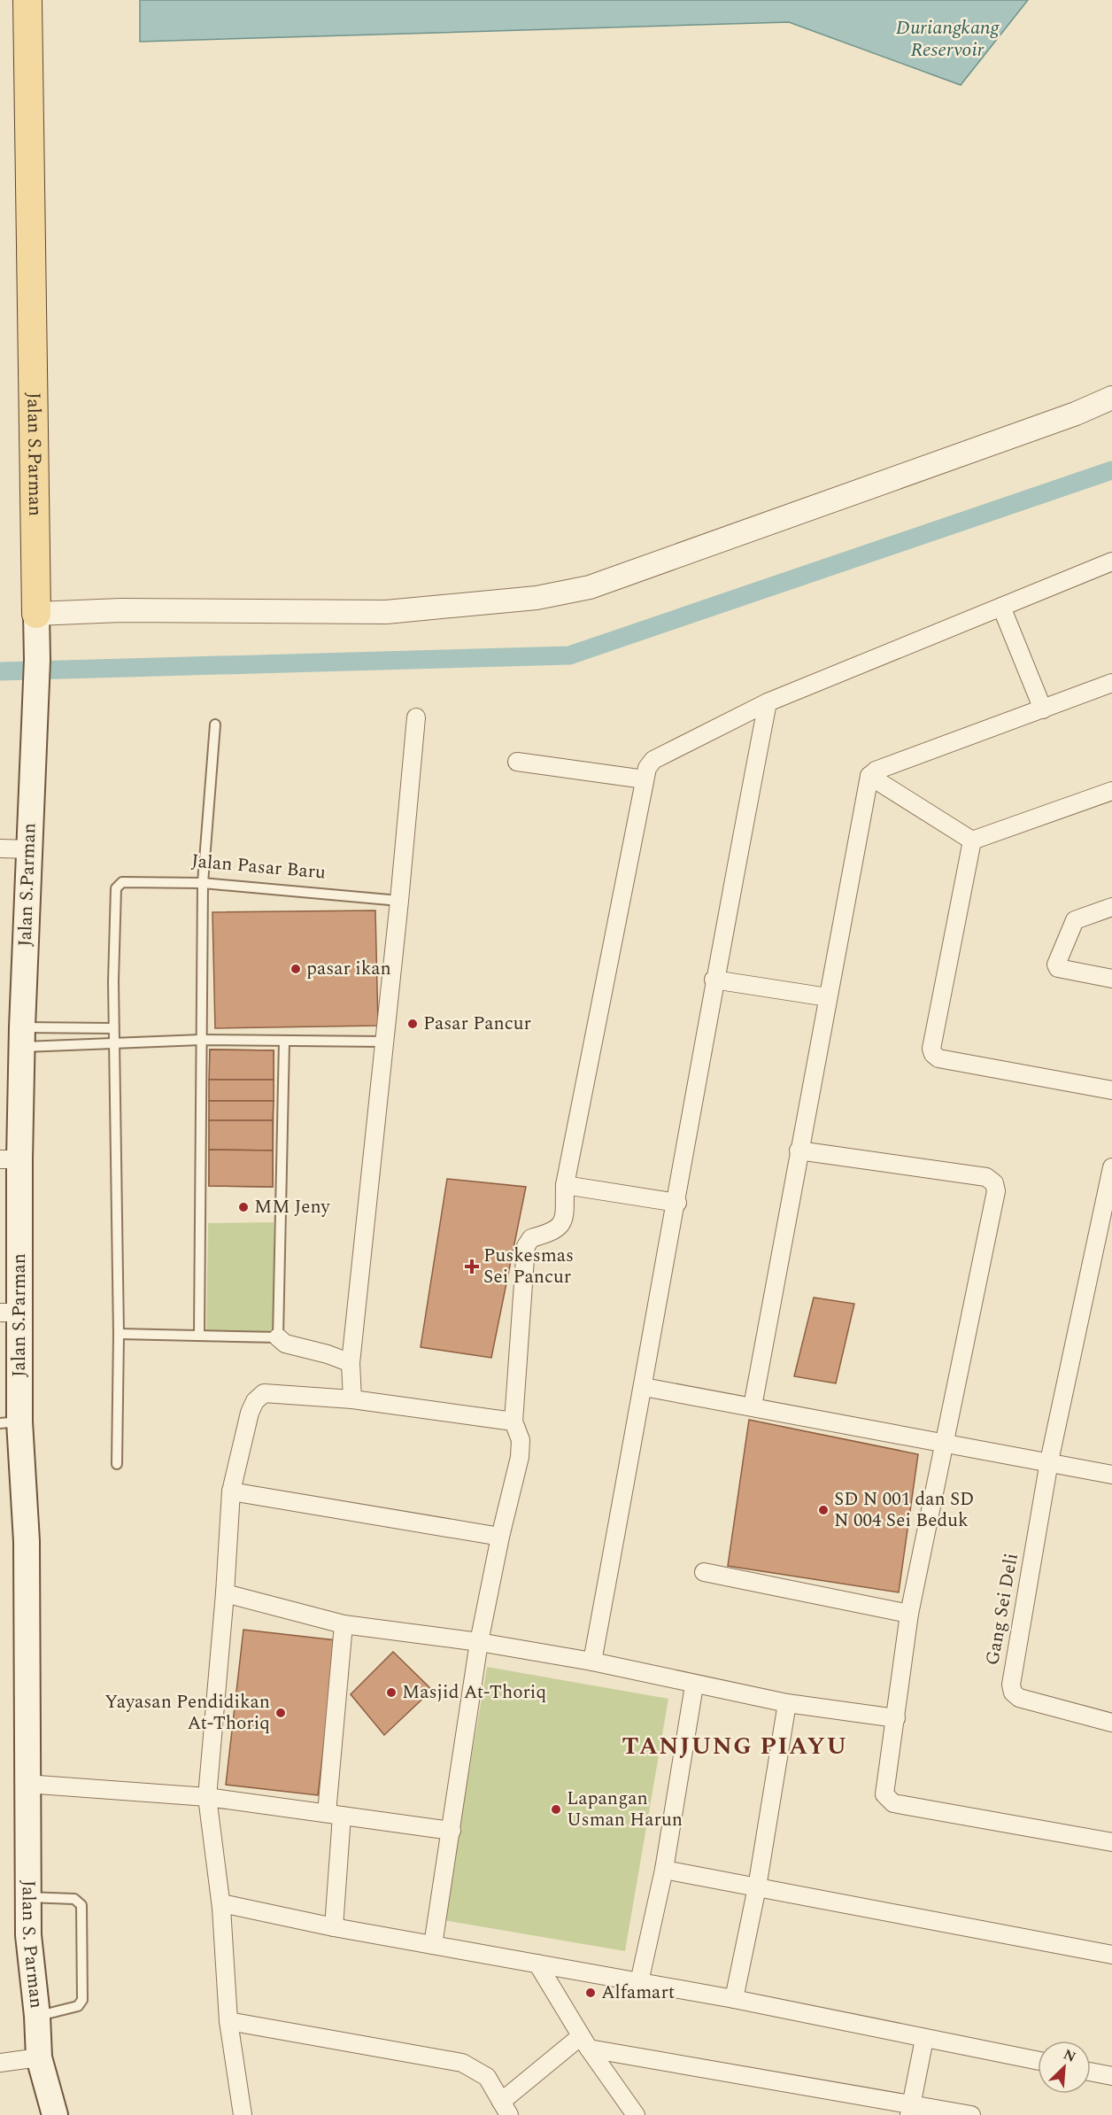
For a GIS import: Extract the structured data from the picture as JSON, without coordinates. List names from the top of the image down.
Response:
{
  "streets": {
    "main road": ["Jalan S.Parman", "Jalan S. Parman"],
    "street": ["Gang Sei Deli"],
    "lane": ["Jalan Pasar Baru"]
  },
  "crossings": [
    ["Jalan S.Parman", "Jalan S. Parman"]
  ],
  "districts": ["TANJUNG PIAYU"],
  "water": ["Duriangkang Reservoir"],
  "places": {
    "other": [
      "pasar ikan",
      "Pasar Pancur",
      "MM Jeny",
      "SD N 001 dan SD N 004 Sei Beduk",
      "Masjid At-Thoriq",
      "Yayasan Pendidikan At-Thoriq",
      "Lapangan Usman Harun",
      "Alfamart"
    ],
    "health": ["Puskesmas Sei Pancur"]
  },
  "north": "top right"
}
